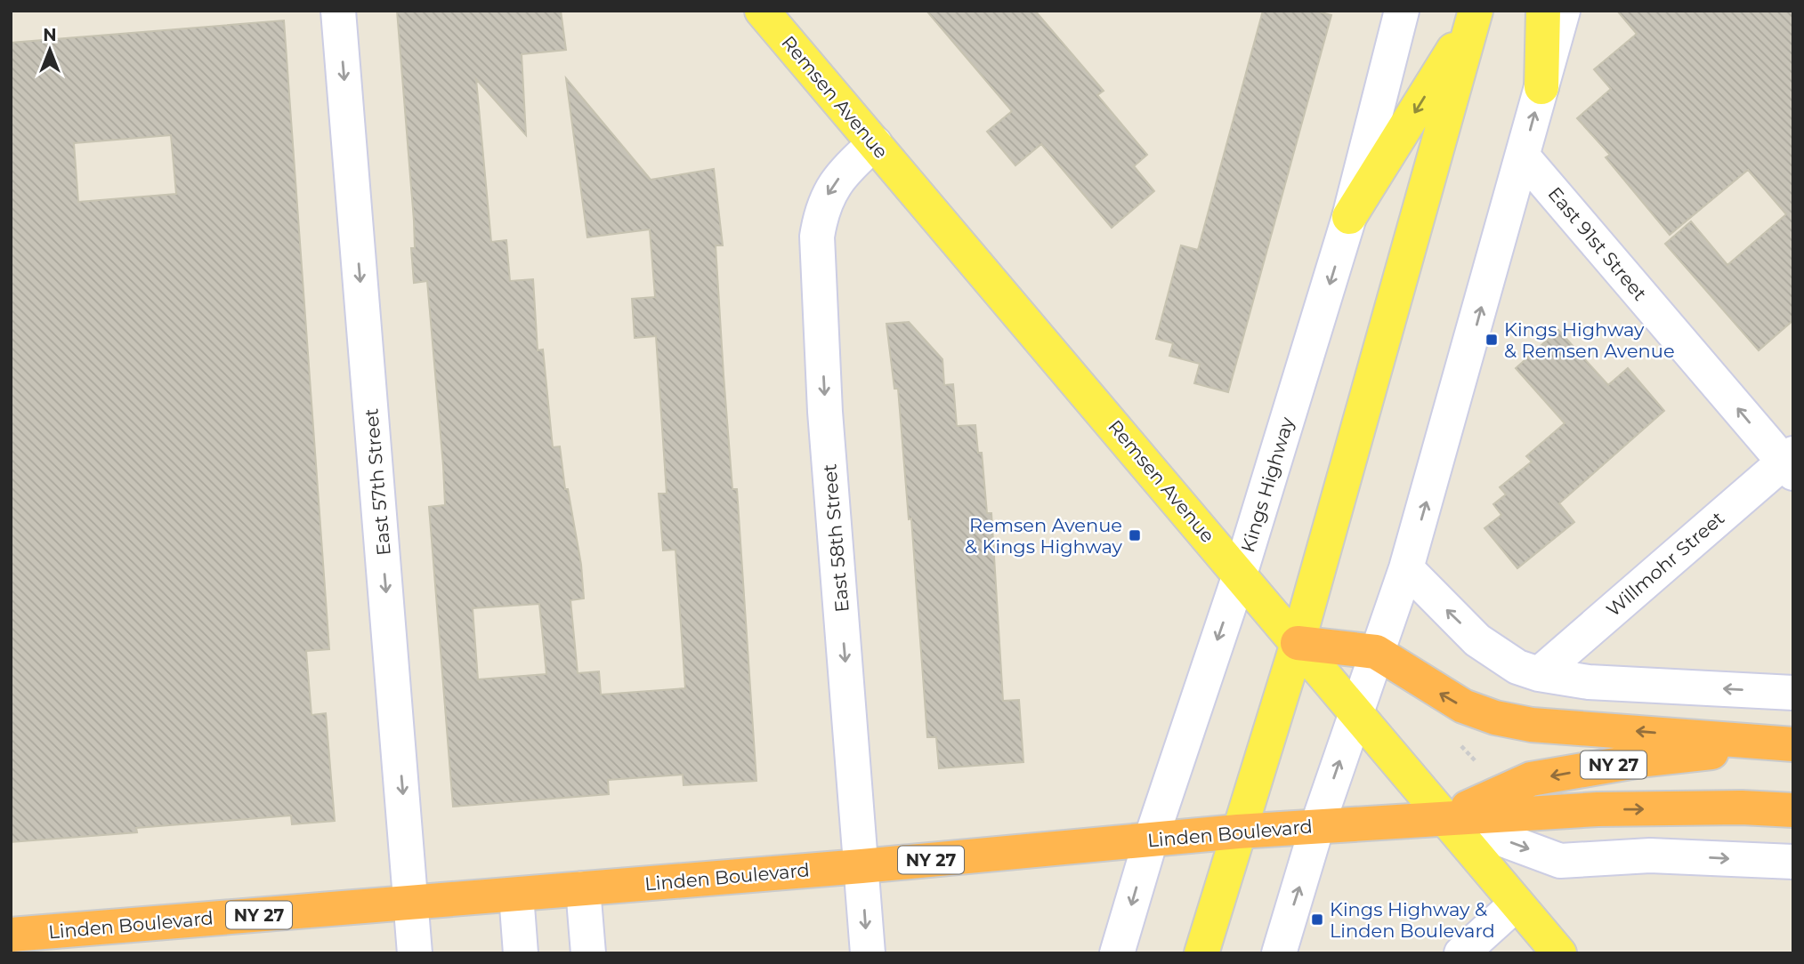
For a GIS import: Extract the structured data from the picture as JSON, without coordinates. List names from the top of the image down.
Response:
{
  "streets": {
    "highway": ["NY 27", "Linden Boulevard"],
    "main road": ["Remsen Avenue"],
    "street": [
      "East 91st Street",
      "East 57th Street",
      "Kings Highway",
      "East 58th Street",
      "Willmohr Street"
    ]
  },
  "crossings": [
    ["Remsen Avenue", "Kings Highway"],
    ["Remsen Avenue", "East 58th Street"],
    ["Remsen Avenue", "Linden Boulevard"],
    ["East 91st Street", "Willmohr Street"],
    ["East 57th Street", "Linden Boulevard"],
    ["Kings Highway", "Linden Boulevard"],
    ["East 58th Street", "Linden Boulevard"]
  ],
  "one_way": ["East 91st Street", "East 57th Street", "East 58th Street"],
  "places": {
    "transit": ["Kings Highway & Remsen Avenue", "Remsen Avenue & Kings Highway", "Kings Highway & Linden Boulevard"]
  },
  "north": "top"
}
